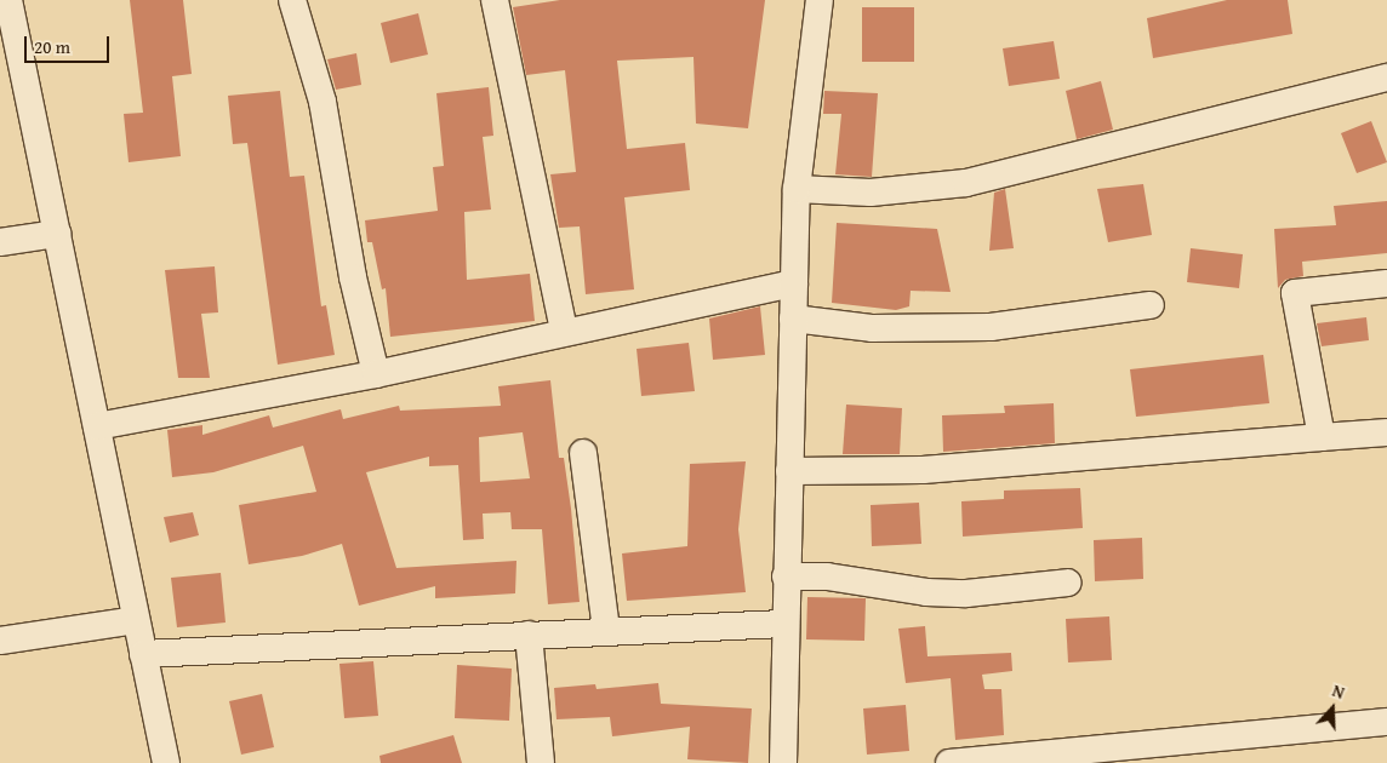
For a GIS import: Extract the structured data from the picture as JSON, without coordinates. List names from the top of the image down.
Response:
{
  "scale_bar": "20 m",
  "north": "top"
}
